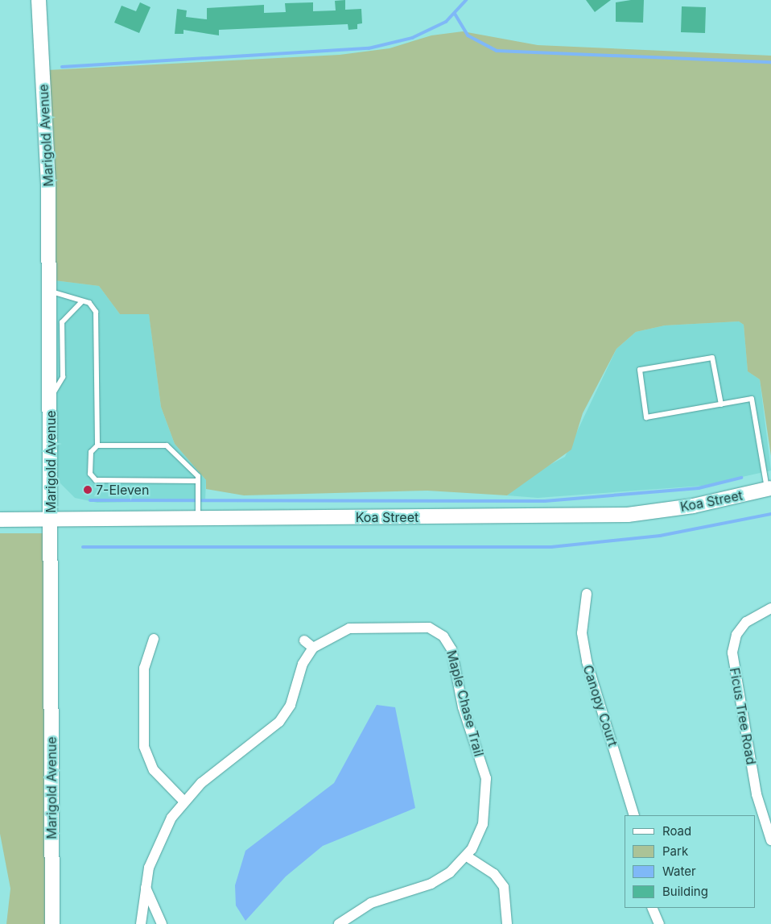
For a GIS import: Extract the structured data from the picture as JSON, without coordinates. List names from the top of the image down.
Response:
{
  "streets": {
    "main road": ["Marigold Avenue", "Koa Street"],
    "street": ["Maple Chase Trail", "Canopy Court", "Ficus Tree Road"]
  },
  "crossings": [
    ["Marigold Avenue", "Koa Street"]
  ],
  "places": ["7-Eleven"],
  "legend": [
    "Road",
    "Park",
    "Water",
    "Building"
  ]
}
